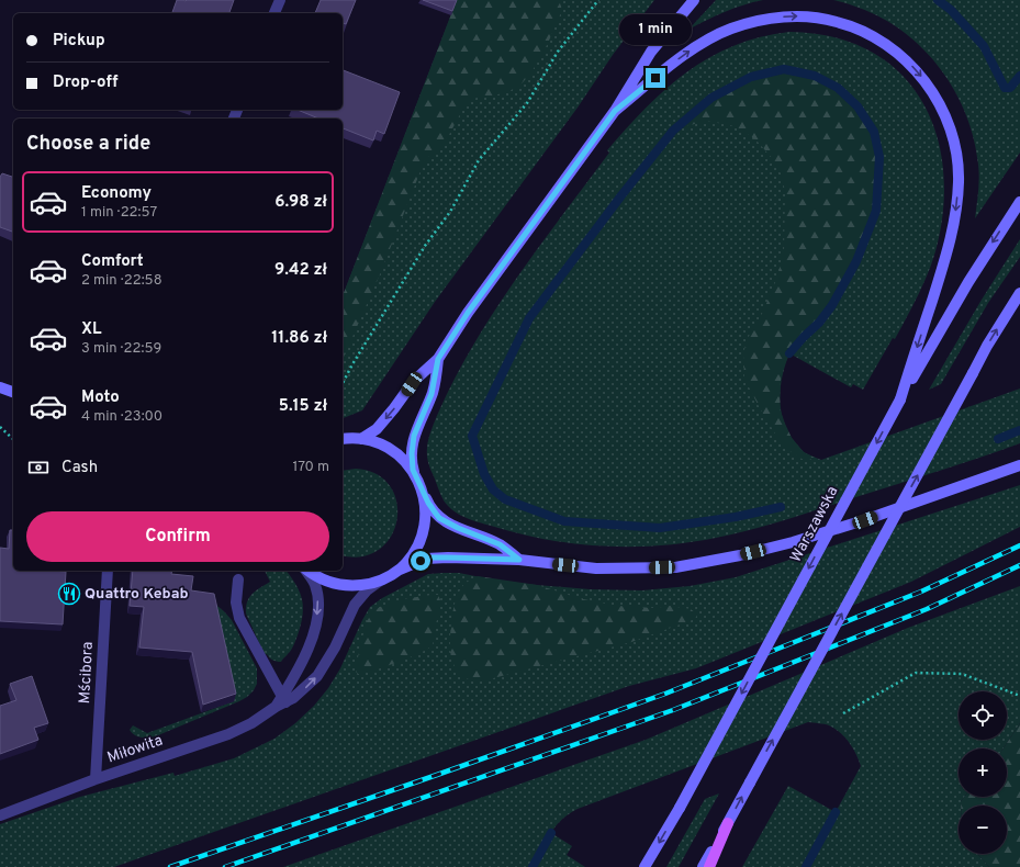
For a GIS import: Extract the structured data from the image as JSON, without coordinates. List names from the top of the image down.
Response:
{
  "streets": {
    "main road": ["Warszawska"],
    "street": ["Mścibora", "Miłowita"]
  },
  "crossings": [
    ["Mścibora", "Miłowita"]
  ],
  "places": {
    "restaurant": ["Quattro Kebab"]
  },
  "page": {
    "banner": ["Pickup", "Drop-off"],
    "bubble": "1 min",
    "heading": "Choose a ride",
    "list": [
      {
        "name": "Economy",
        "note": "1 min · 22:57",
        "value": "6.98 zł"
      },
      {
        "name": "Comfort",
        "note": "2 min · 22:58",
        "value": "9.42 zł"
      },
      {
        "name": "XL",
        "note": "3 min · 22:59",
        "value": "11.86 zł"
      },
      {
        "name": "Moto",
        "note": "4 min · 23:00",
        "value": "5.15 zł"
      }
    ],
    "pay": ["Cash", "170 m"],
    "buttons": "Confirm",
    "map_buttons": ["+", "−"]
  }
}
